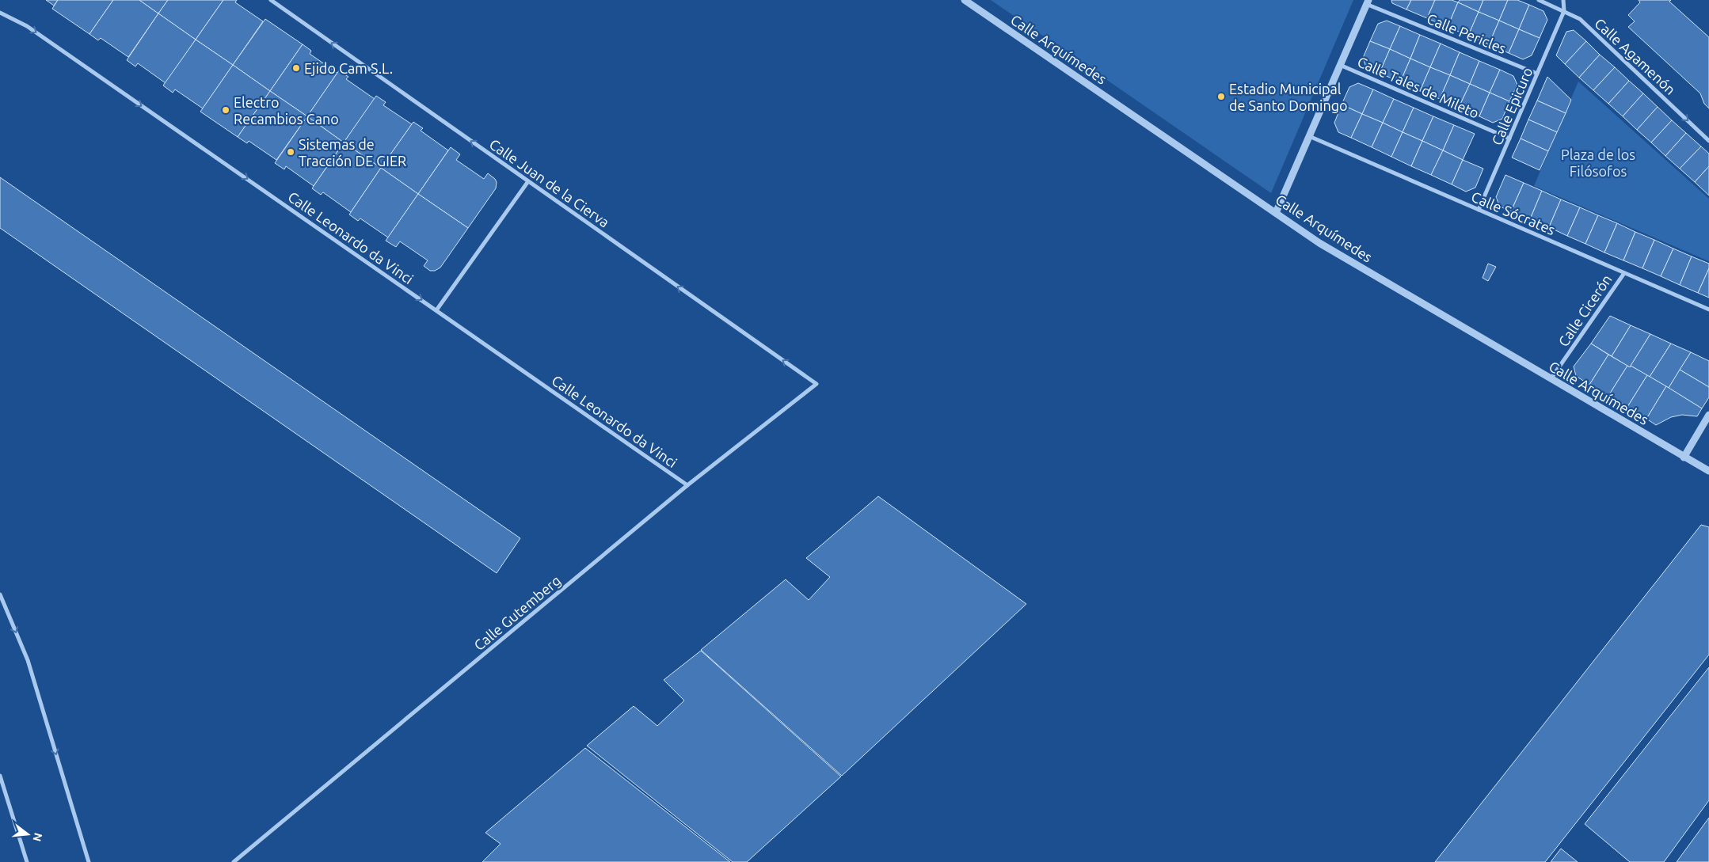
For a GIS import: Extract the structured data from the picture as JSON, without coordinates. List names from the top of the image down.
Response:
{
  "streets": {
    "street": [
      "Calle Pericles",
      "Calle Arquímedes",
      "Calle Agamenón",
      "Calle Tales de Mileto",
      "Calle Epicuro",
      "Calle Juan de la Cierva",
      "Calle Sócrates",
      "Calle Leonardo da Vinci",
      "Calle Cicerón",
      "Calle Gutemberg"
    ]
  },
  "crossings": [
    ["Calle Pericles", "Calle Epicuro"],
    ["Calle Arquímedes", "Calle Cicerón"],
    ["Calle Agamenón", "Calle Epicuro"],
    ["Calle Tales de Mileto", "Calle Epicuro"],
    ["Calle Epicuro", "Calle Sócrates"],
    ["Calle Juan de la Cierva", "Calle Gutemberg"],
    ["Calle Sócrates", "Calle Cicerón"],
    ["Calle Leonardo da Vinci", "Calle Gutemberg"]
  ],
  "one_way": ["Calle Agamenón", "Calle Juan de la Cierva", "Calle Leonardo da Vinci"],
  "parks": ["Plaza de los Filósofos"],
  "places": [
    "Ejido Cam S.L.",
    "Estadio Municipal de Santo Domingo",
    "Electro Recambios Cano",
    "Sistemas de Tracción DE GIER"
  ],
  "north": "right"
}
